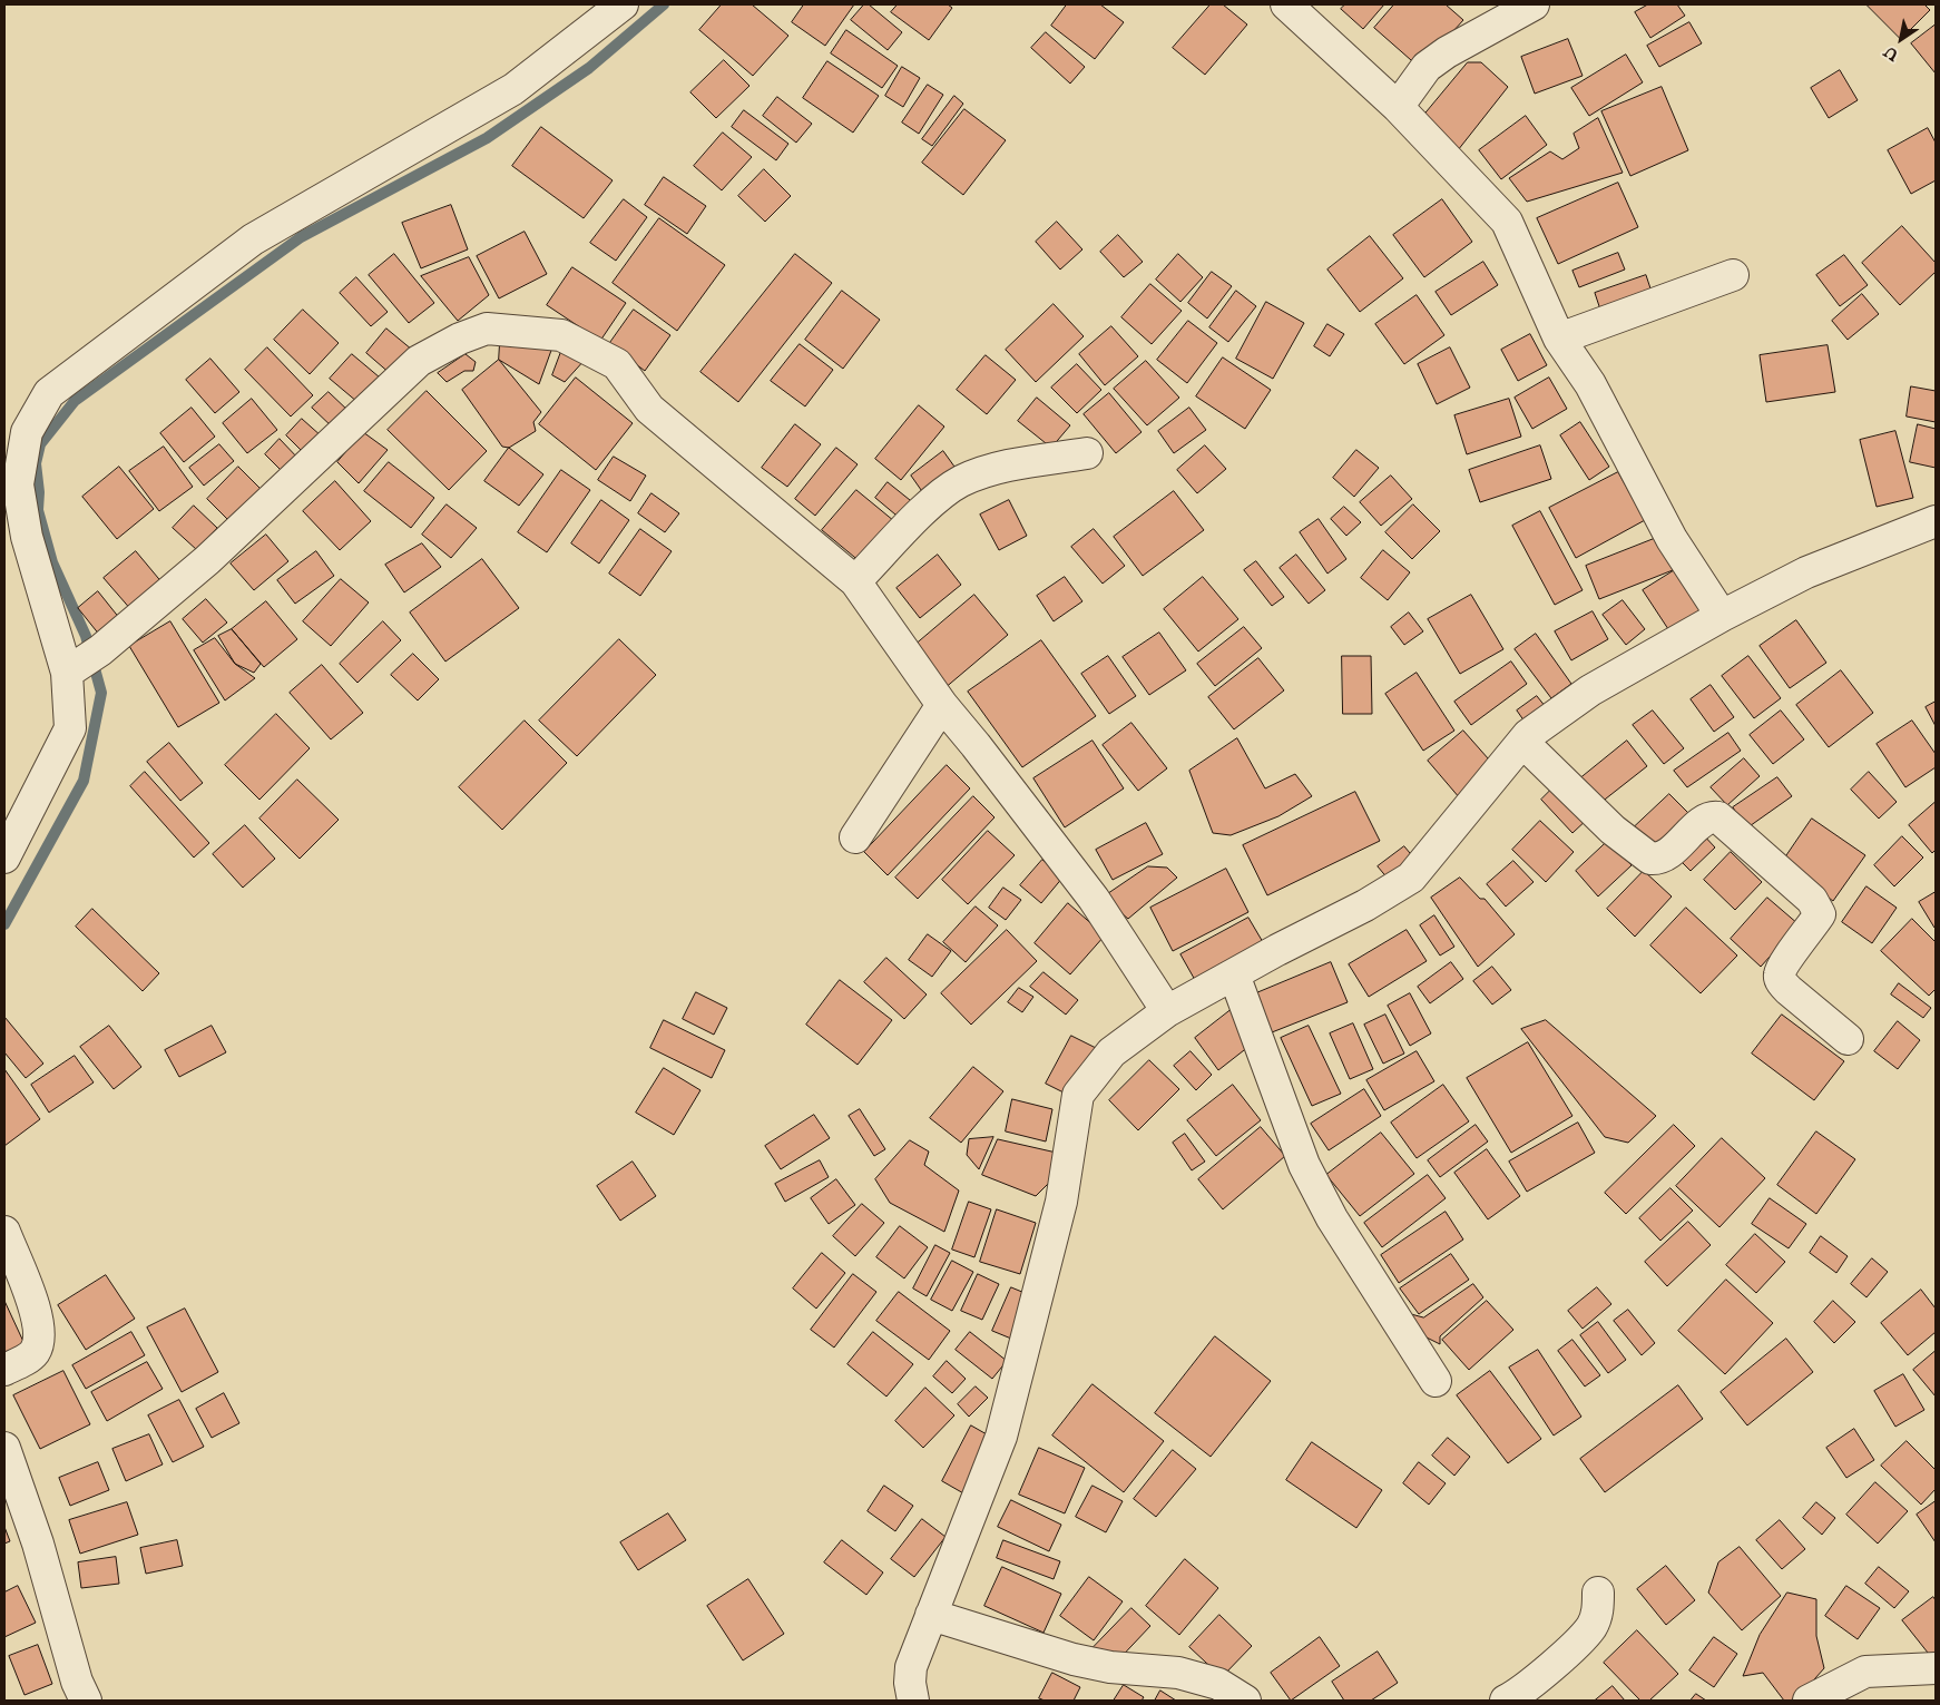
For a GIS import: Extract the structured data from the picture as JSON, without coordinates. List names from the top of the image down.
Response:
{
  "north": "bottom left"
}
